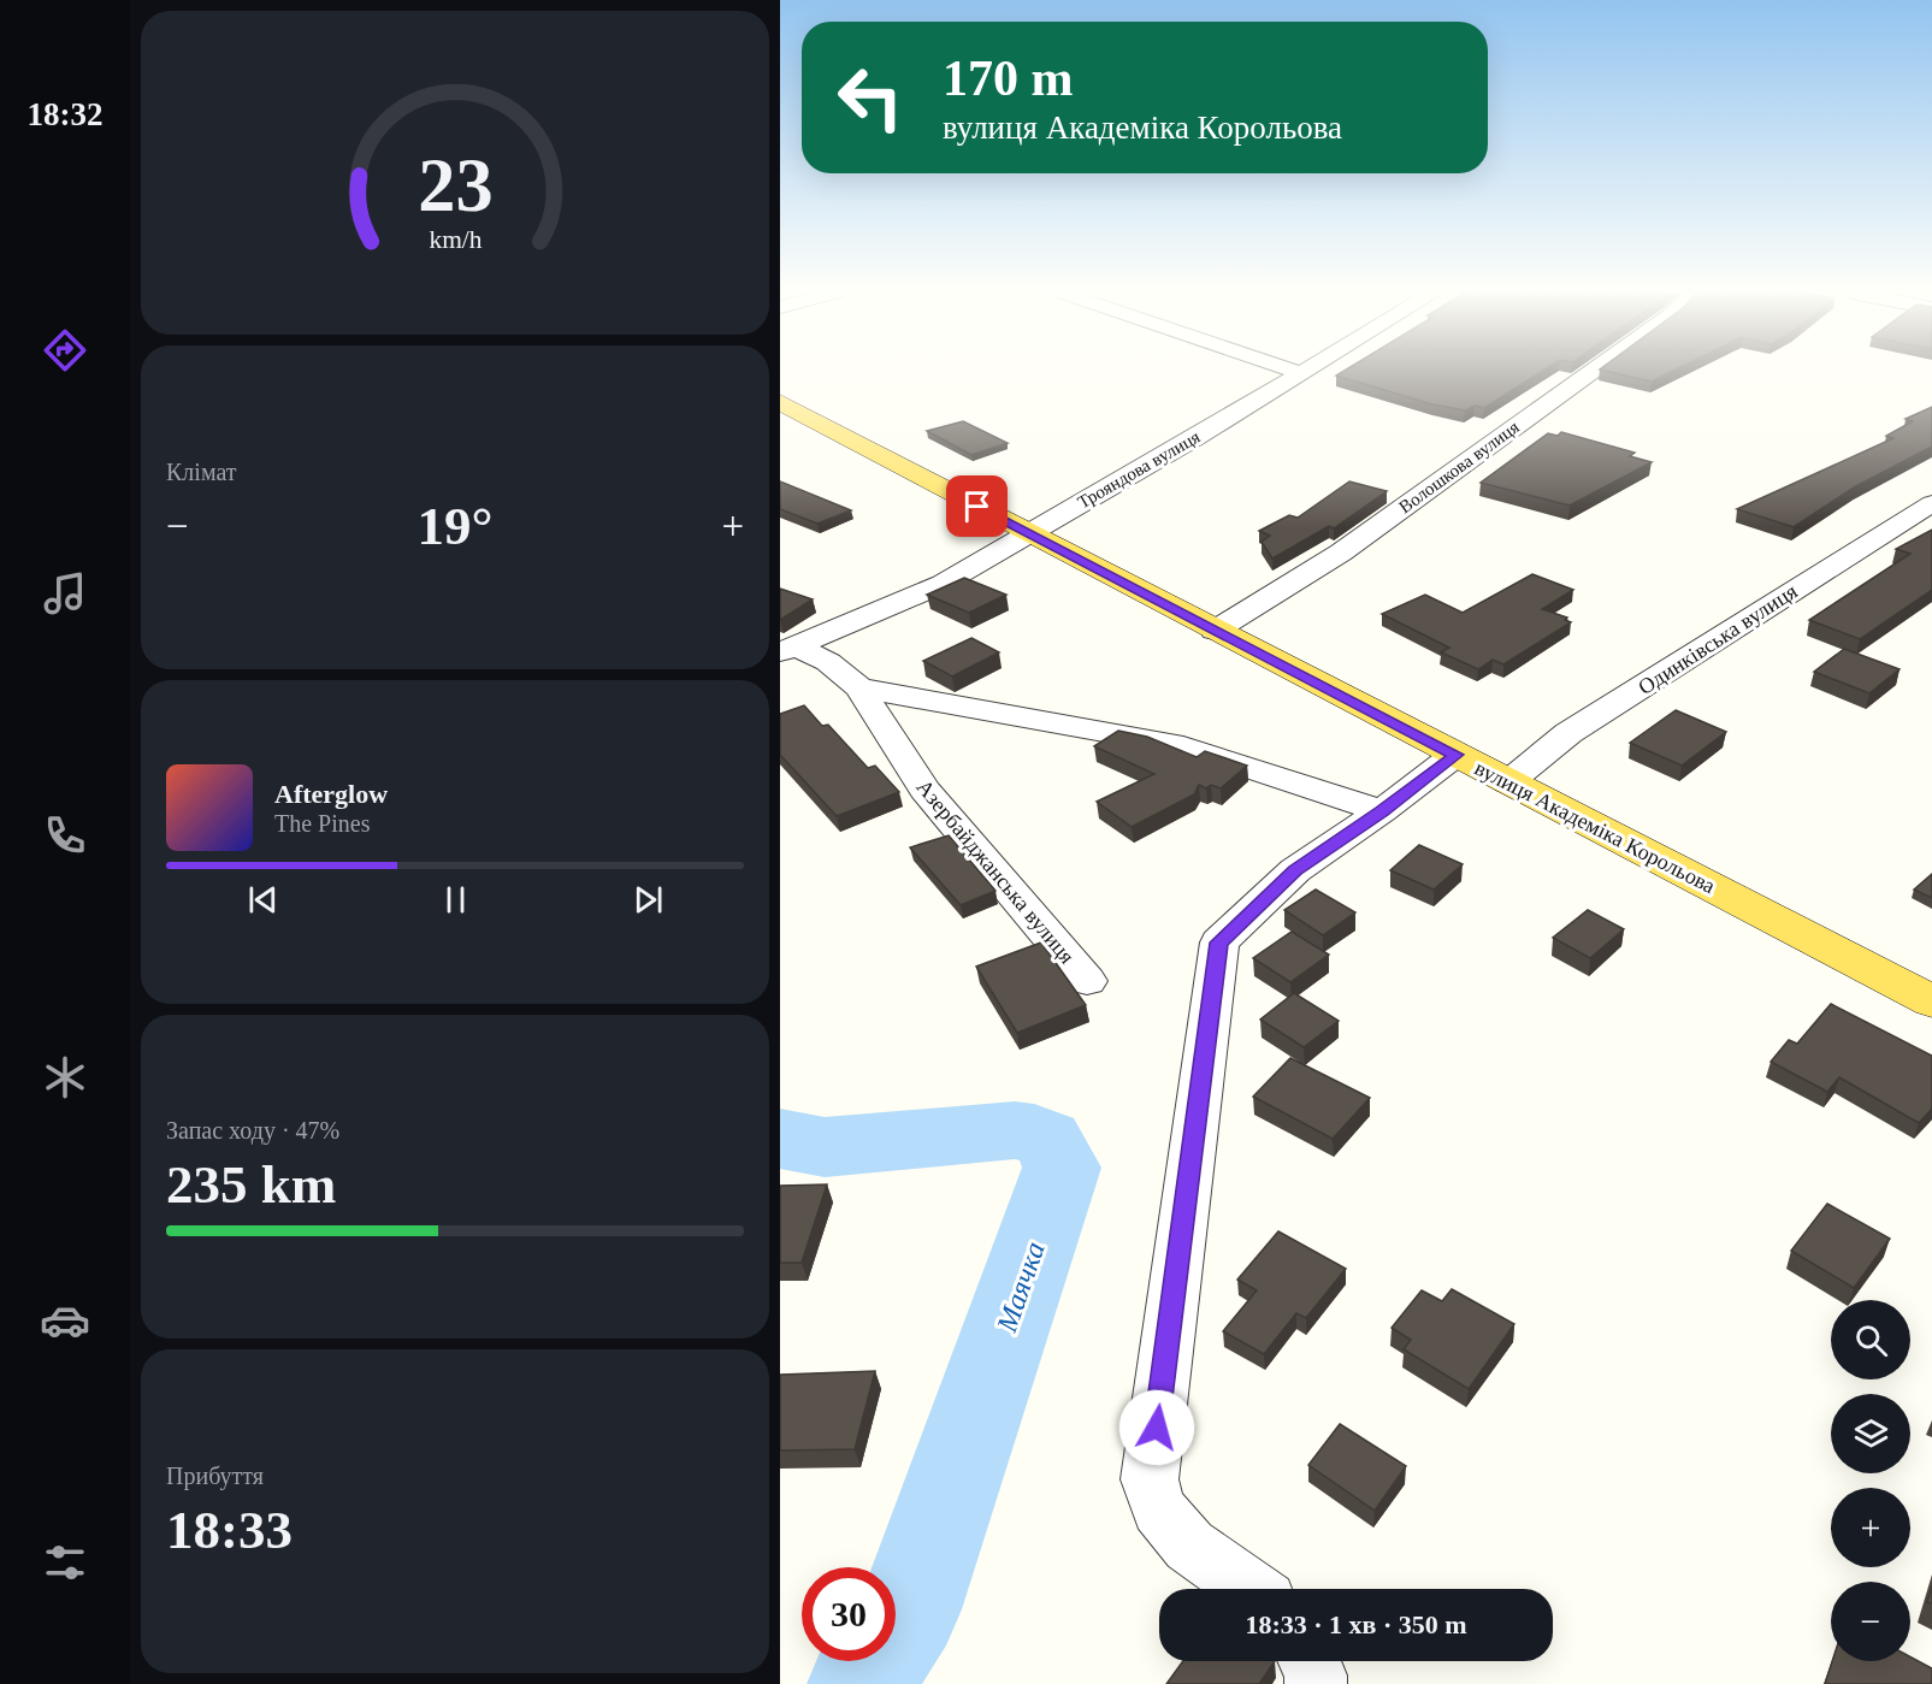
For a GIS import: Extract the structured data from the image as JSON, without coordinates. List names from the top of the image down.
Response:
{
  "streets": {
    "main road": ["вулиця Академіка Корольова"],
    "street": [
      "Волошкова вулиця",
      "Трояндова вулиця",
      "Одинківська вулиця",
      "Азербайджанська вулиця"
    ]
  },
  "crossings": [
    ["Волошкова вулиця", "вулиця Академіка Корольова"],
    ["Трояндова вулиця", "вулиця Академіка Корольова"],
    ["Одинківська вулиця", "вулиця Академіка Корольова"]
  ],
  "water": ["Маячка"],
  "page": {
    "tabs": "18:32",
    "turn": ["170 m", "вулиця Академіка Корольова"],
    "tile": [
      "Клімат",
      ["Запас ходу · 47%", "235 km"],
      ["Прибуття", "18:33"]
    ],
    "heat": ["−", "19°", "+"],
    "song": ["Afterglow", "The Pines"],
    "map_buttons": ["+", "−"],
    "limit": "30",
    "trip": "18:33 · 1 хв · 350 m",
    "gauge": ["23", "km/h"]
  }
}
